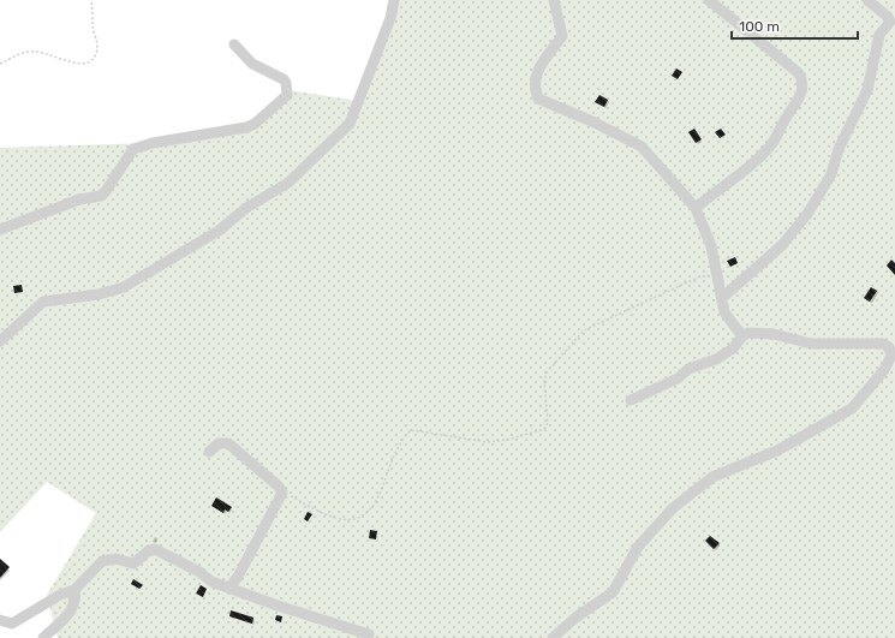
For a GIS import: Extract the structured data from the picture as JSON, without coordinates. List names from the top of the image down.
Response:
{
  "scale_bar": "100 m"
}
